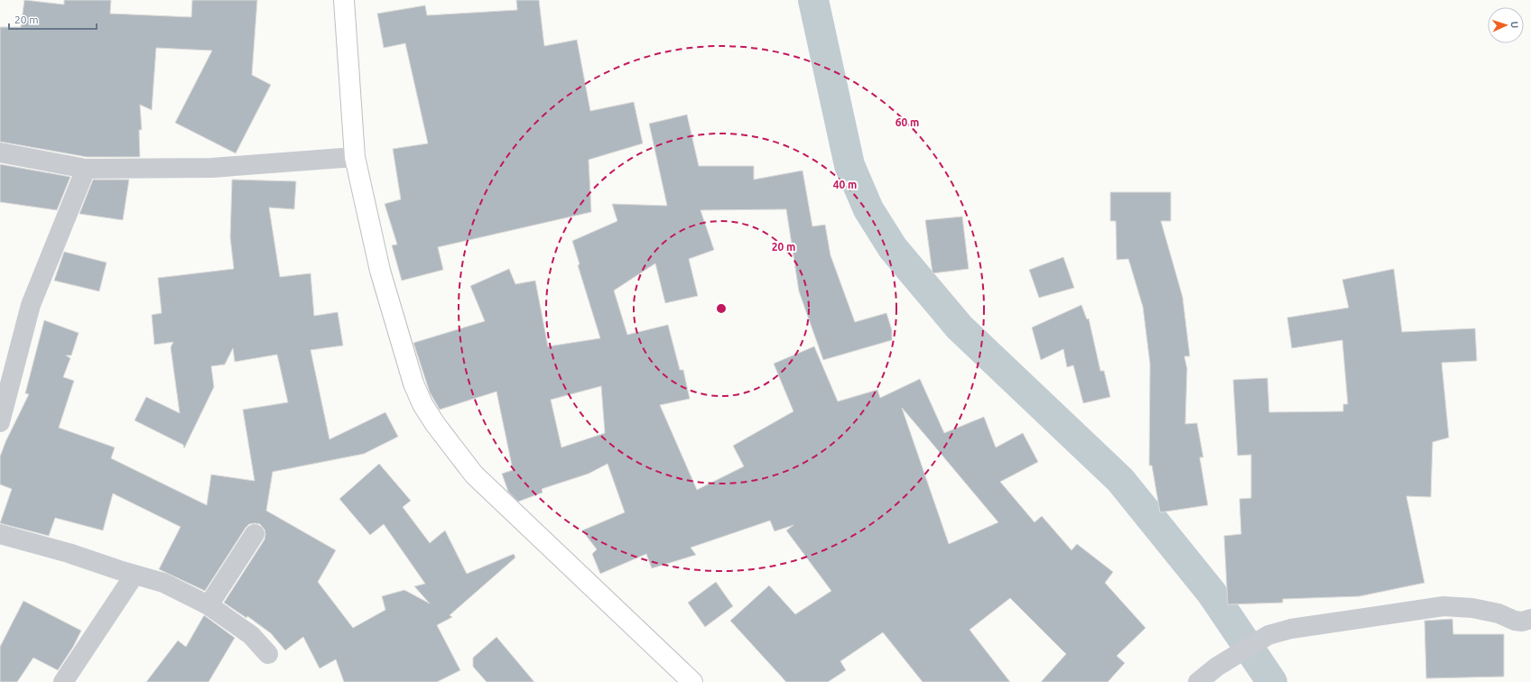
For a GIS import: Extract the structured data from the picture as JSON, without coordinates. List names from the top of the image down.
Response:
{
  "scale_bar": "20 m",
  "north": "right",
  "rings": ["60 m", "40 m", "20 m"]
}
